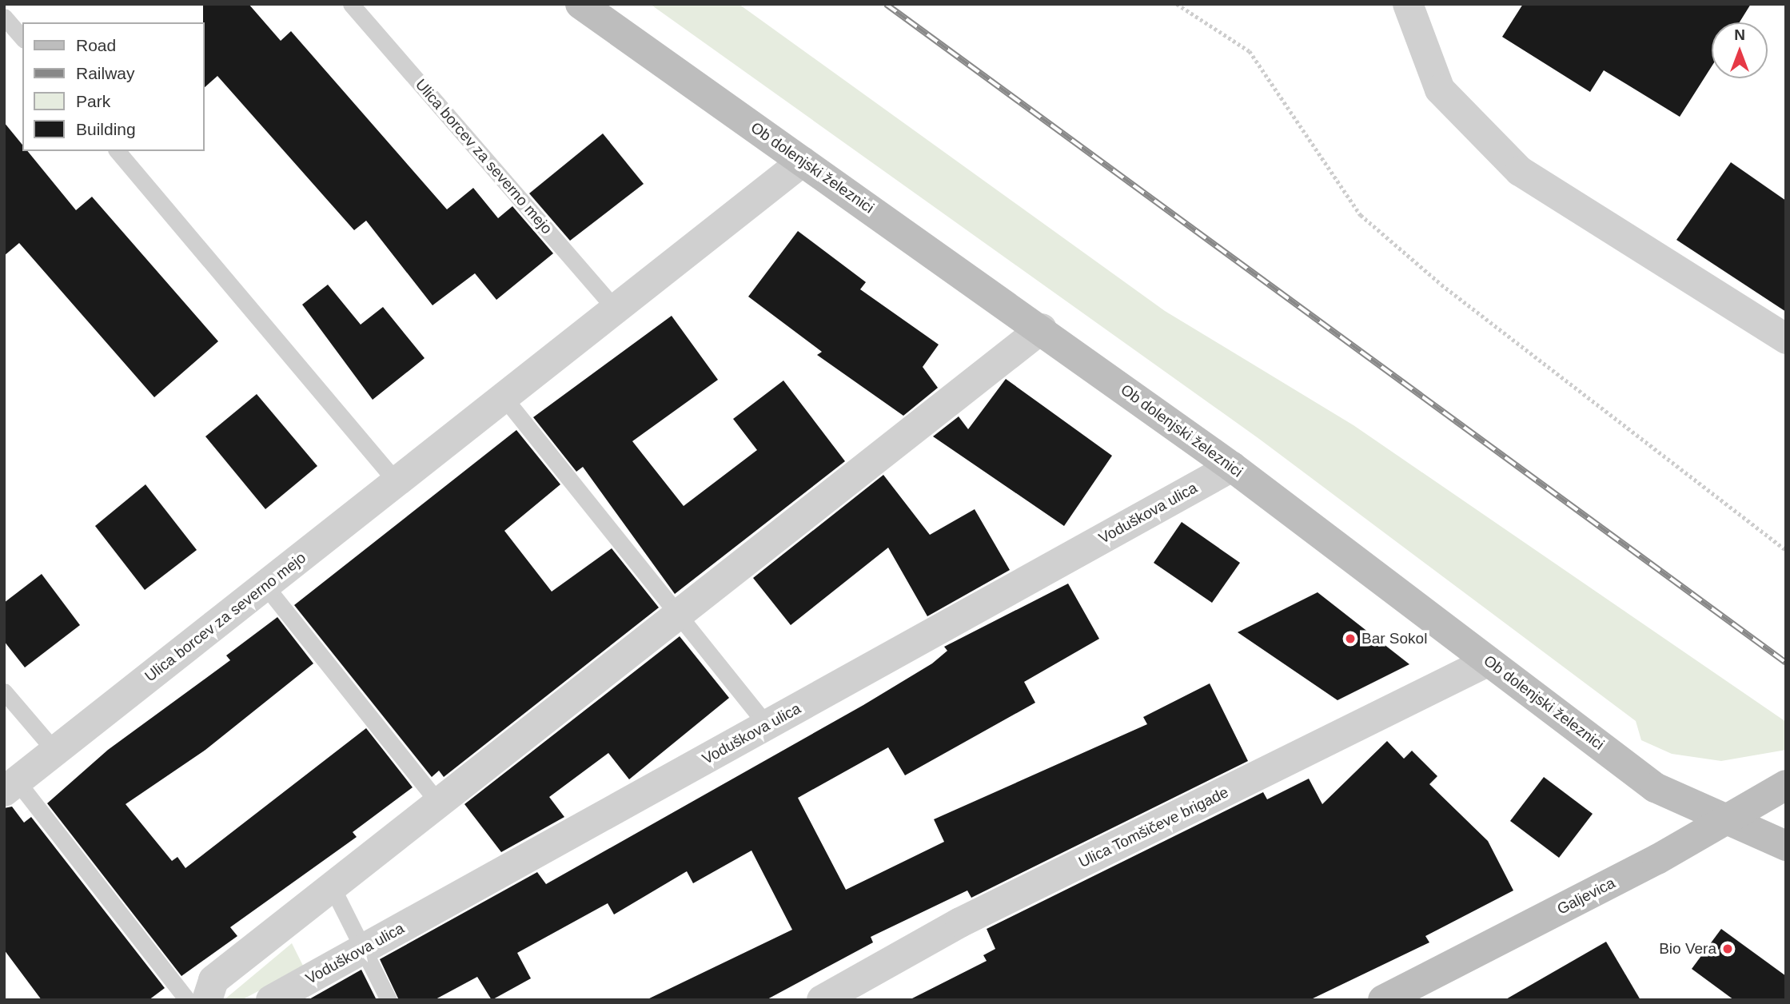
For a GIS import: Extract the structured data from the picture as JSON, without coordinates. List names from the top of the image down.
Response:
{
  "streets": {
    "street": [
      "Ulica borcev za severno mejo",
      "Ob dolenjski železnici",
      "Voduškova ulica",
      "Ulica Tomšičeve brigade",
      "Galjevica"
    ]
  },
  "crossings": [
    ["Ulica borcev za severno mejo", "Ob dolenjski železnici"],
    ["Ob dolenjski železnici", "Voduškova ulica"],
    ["Ob dolenjski železnici", "Ulica Tomšičeve brigade"],
    ["Ob dolenjski železnici", "Galjevica"]
  ],
  "places": ["Bar Sokol", "Bio Vera"],
  "legend": [
    "Road",
    "Railway",
    "Park",
    "Building"
  ],
  "north": "top"
}
